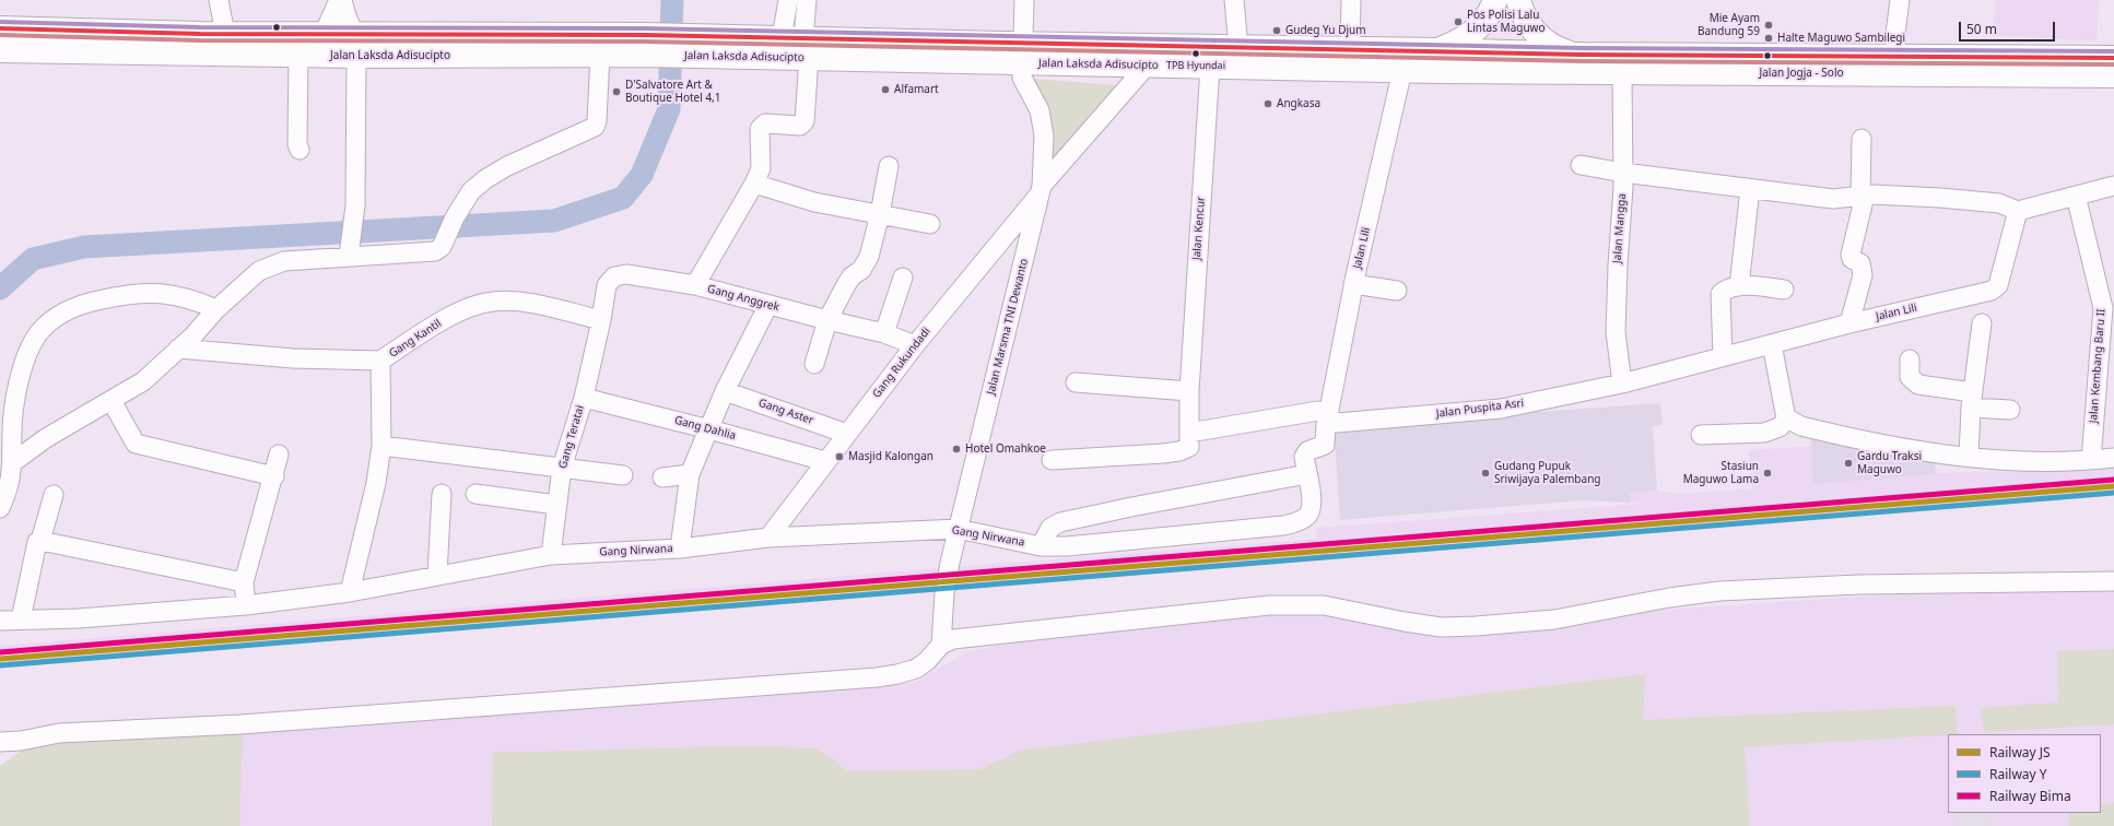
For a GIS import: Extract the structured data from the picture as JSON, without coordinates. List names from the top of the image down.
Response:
{
  "streets": {
    "highway": ["Jalan Laksda Adisucipto", "Jalan Jogja - Solo"],
    "street": [
      "Jalan Kencur",
      "Jalan Mangga",
      "Jalan Lili",
      "Gang Anggrek",
      "Jalan Marsma TNI Dewanto",
      "Gang Kantil",
      "Gang Rukundadi",
      "Jalan Kembang Baru II",
      "Jalan Puspita Asri",
      "Gang Aster",
      "Gang Dahlia",
      "Gang Teratai",
      "Gang Nirwana"
    ]
  },
  "crossings": [
    ["Jalan Laksda Adisucipto", "Jalan Jogja - Solo"],
    ["Jalan Laksda Adisucipto", "Jalan Kencur"],
    ["Jalan Laksda Adisucipto", "Jalan Lili"],
    ["Jalan Laksda Adisucipto", "Jalan Marsma TNI Dewanto"],
    ["Jalan Jogja - Solo", "Jalan Mangga"],
    ["Jalan Kencur", "Jalan Puspita Asri"],
    ["Jalan Mangga", "Jalan Lili"],
    ["Jalan Mangga", "Jalan Puspita Asri"],
    ["Jalan Lili", "Jalan Puspita Asri"],
    ["Jalan Lili", "Gang Nirwana"],
    ["Gang Anggrek", "Gang Kantil"],
    ["Gang Anggrek", "Gang Rukundadi"],
    ["Gang Anggrek", "Gang Teratai"],
    ["Jalan Marsma TNI Dewanto", "Gang Rukundadi"],
    ["Jalan Marsma TNI Dewanto", "Gang Nirwana"],
    ["Gang Kantil", "Gang Teratai"],
    ["Gang Kantil", "Gang Nirwana"],
    ["Gang Rukundadi", "Gang Aster"],
    ["Gang Rukundadi", "Gang Dahlia"],
    ["Gang Rukundadi", "Gang Nirwana"],
    ["Jalan Puspita Asri", "Gang Nirwana"],
    ["Gang Dahlia", "Gang Teratai"],
    ["Gang Teratai", "Gang Nirwana"]
  ],
  "places": [
    "Pos Polisi Lalu Lintas Maguwo",
    "Mie Ayam Bandung 59",
    "Gudeg Yu Djum",
    "Halte Maguwo Sambilegi",
    "TPB Hyundai",
    "Alfamart",
    "D'Salvatore Art & Boutique Hotel 4,1",
    "Angkasa",
    "Hotel Omahkoe",
    "Masjid Kalongan",
    "Gardu Traksi Maguwo",
    "Gudang Pupuk Sriwijaya Palembang",
    "Stasiun Maguwo Lama"
  ],
  "lines": ["rail line Bima", "rail line JS", "rail line Y"],
  "legend": ["Railway JS", "Railway Y", "Railway Bima"],
  "scale_bar": "50 m"
}
